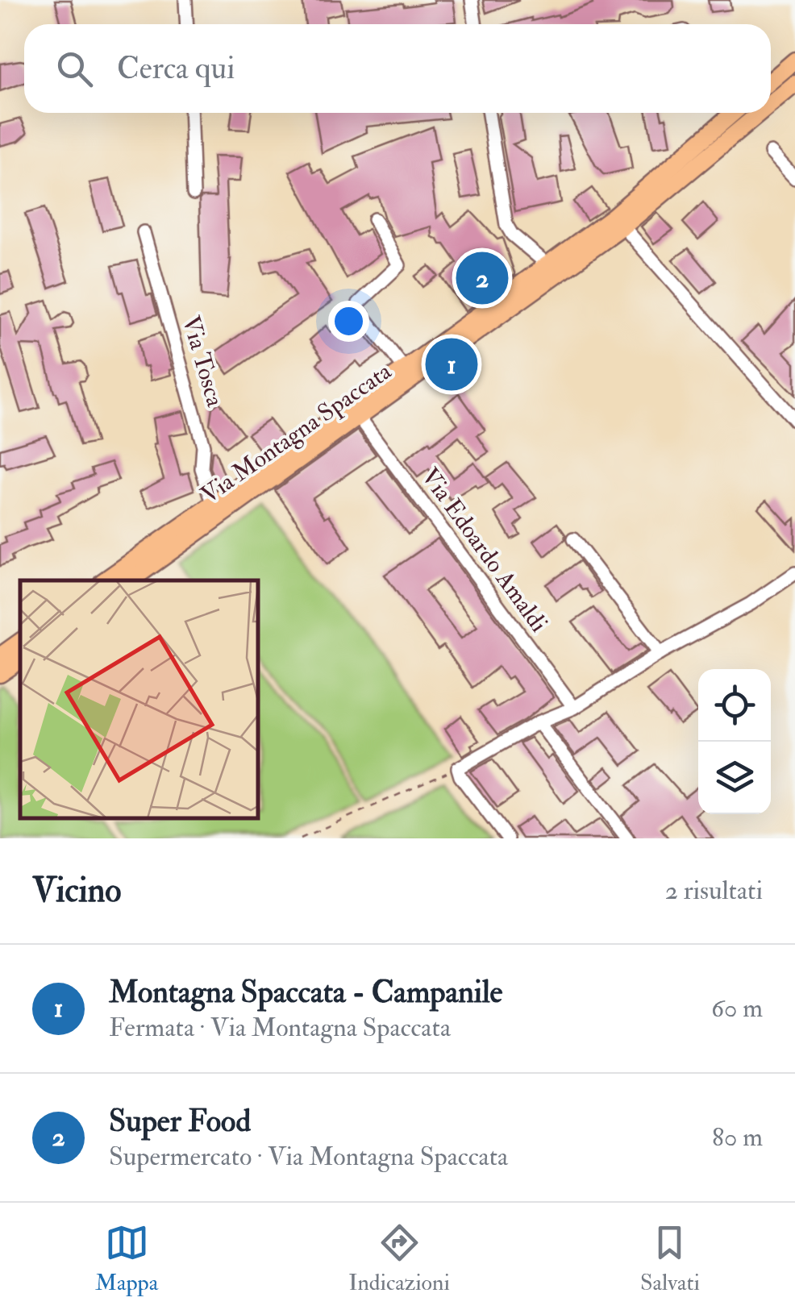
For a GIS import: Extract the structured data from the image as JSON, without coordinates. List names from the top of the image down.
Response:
{
  "streets": {
    "main road": ["Via Montagna Spaccata"],
    "street": ["Via Tosca", "Via Edoardo Amaldi"]
  },
  "crossings": [
    ["Via Tosca", "Via Montagna Spaccata"],
    ["Via Montagna Spaccata", "Via Edoardo Amaldi"]
  ],
  "page": {
    "search": "Cerca qui",
    "pins": ["2", "1"],
    "heading": ["Vicino", "2 risultati"],
    "list": [
      {
        "mark": "1",
        "name": "Montagna Spaccata - Campanile",
        "note": "Fermata · Via Montagna Spaccata",
        "value": "60 m"
      },
      {
        "mark": "2",
        "name": "Super Food",
        "note": "Supermercato · Via Montagna Spaccata",
        "value": "80 m"
      }
    ],
    "nav": ["Mappa", "Indicazioni", "Salvati"]
  }
}
